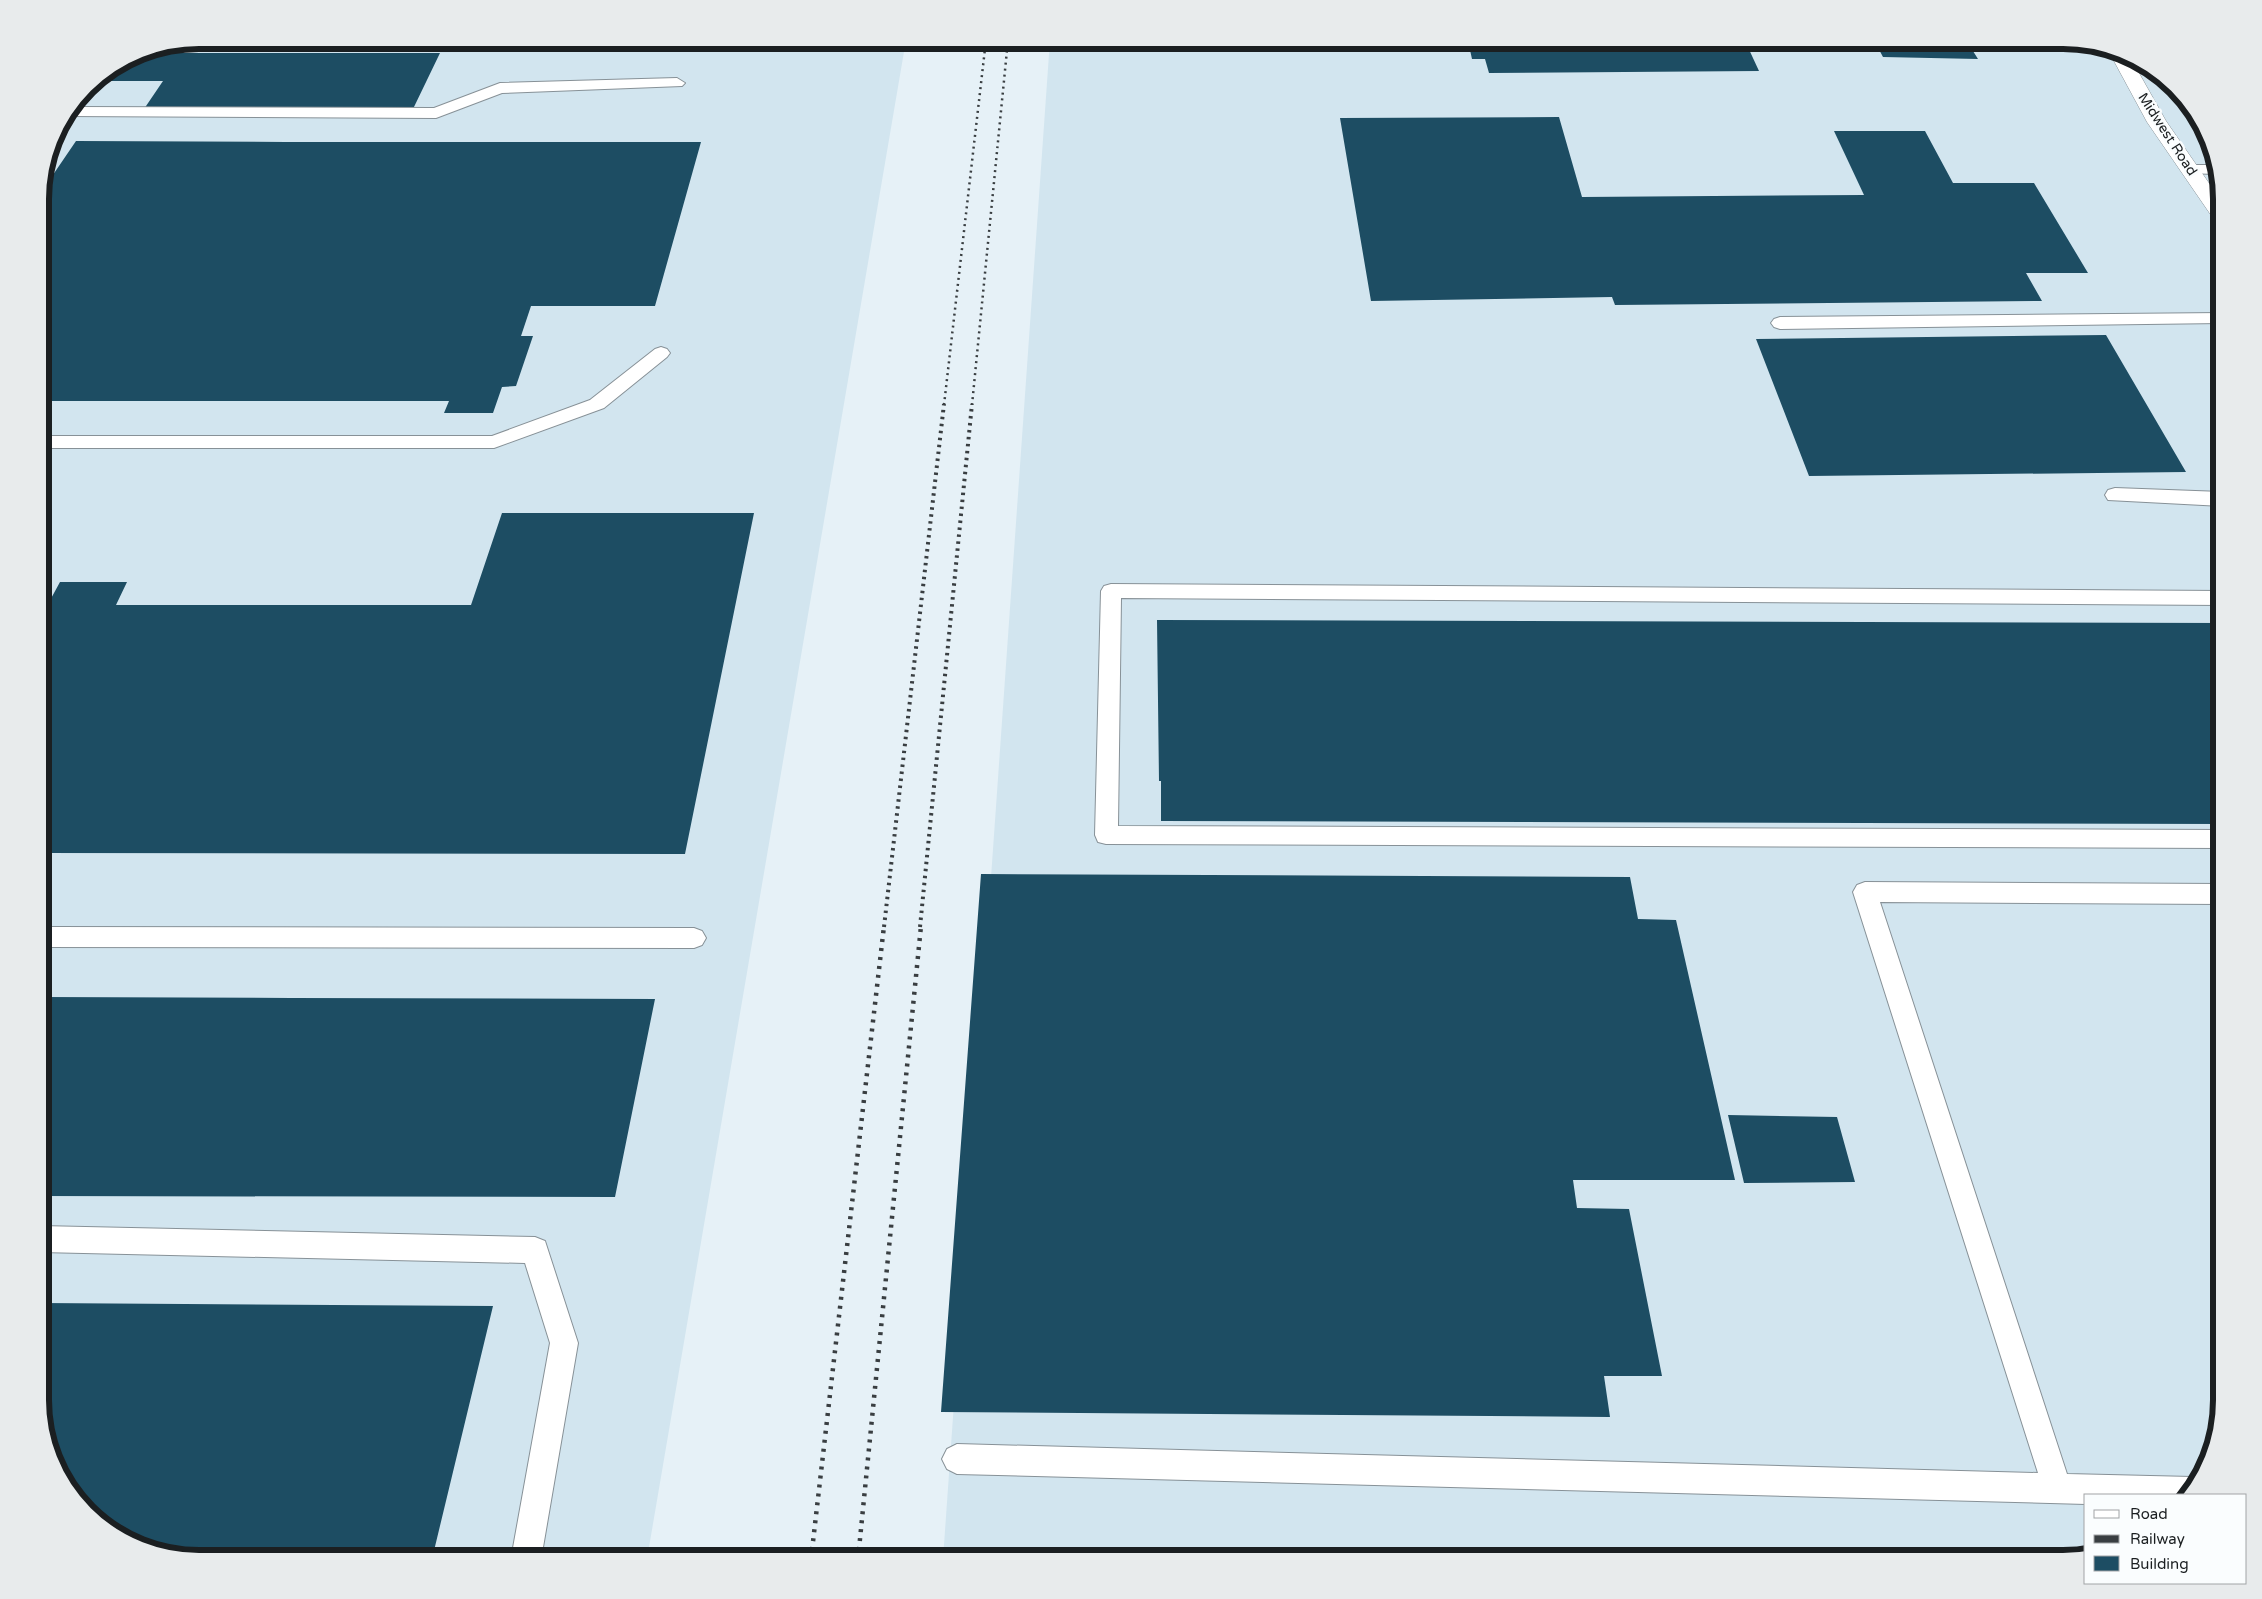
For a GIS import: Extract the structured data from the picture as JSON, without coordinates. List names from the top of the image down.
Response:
{
  "streets": {
    "street": ["Midwest Road"]
  },
  "legend": ["Road", "Railway", "Building"]
}
